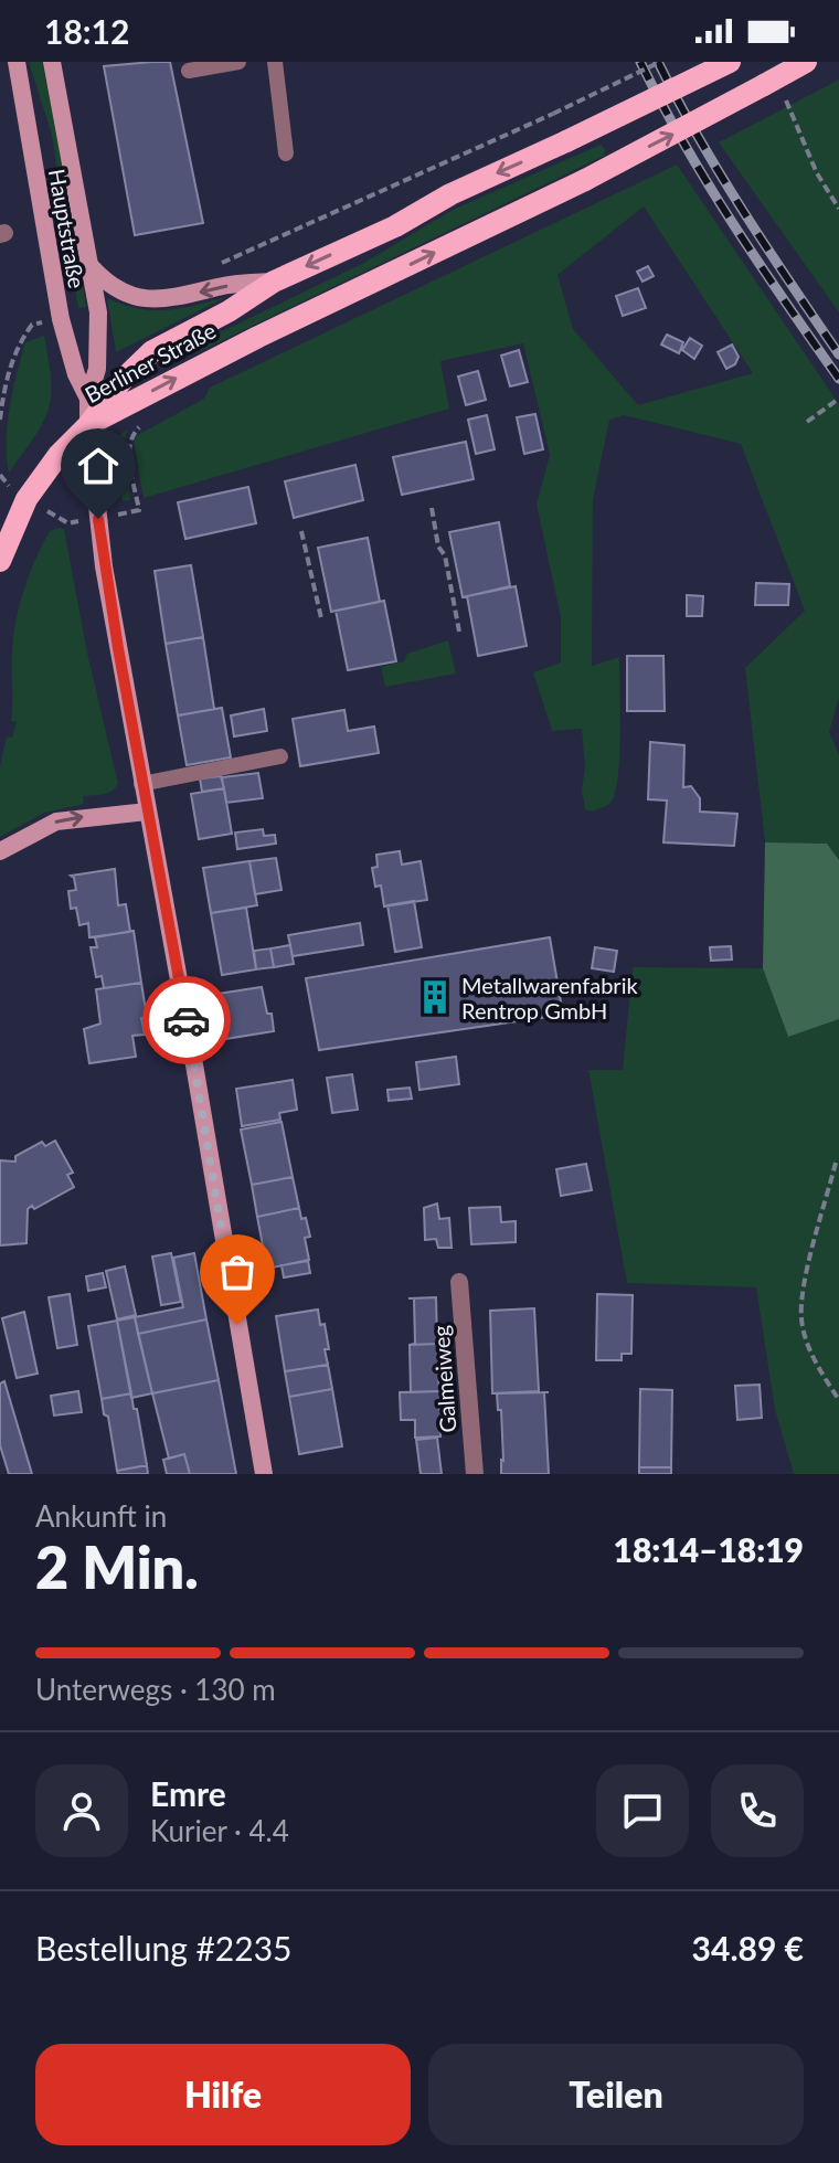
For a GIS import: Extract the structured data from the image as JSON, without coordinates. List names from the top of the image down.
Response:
{
  "streets": {
    "main road": ["Hauptstraße", "Berliner Straße"],
    "street": ["Galmeiweg"]
  },
  "crossings": [
    ["Hauptstraße", "Berliner Straße"]
  ],
  "places": {
    "building": ["Metallwarenfabrik Rentrop GmbH"]
  },
  "page": {
    "status": "18:12",
    "heading": ["2 Min.", "Ankunft in", "18:14–18:19"],
    "panel": [
      "Emre",
      "Kurier · 4.4",
      "Bestellung #2235",
      "34.89 €"
    ],
    "bar": "Unterwegs · 130 m",
    "buttons": ["Hilfe", "Teilen"]
  }
}
